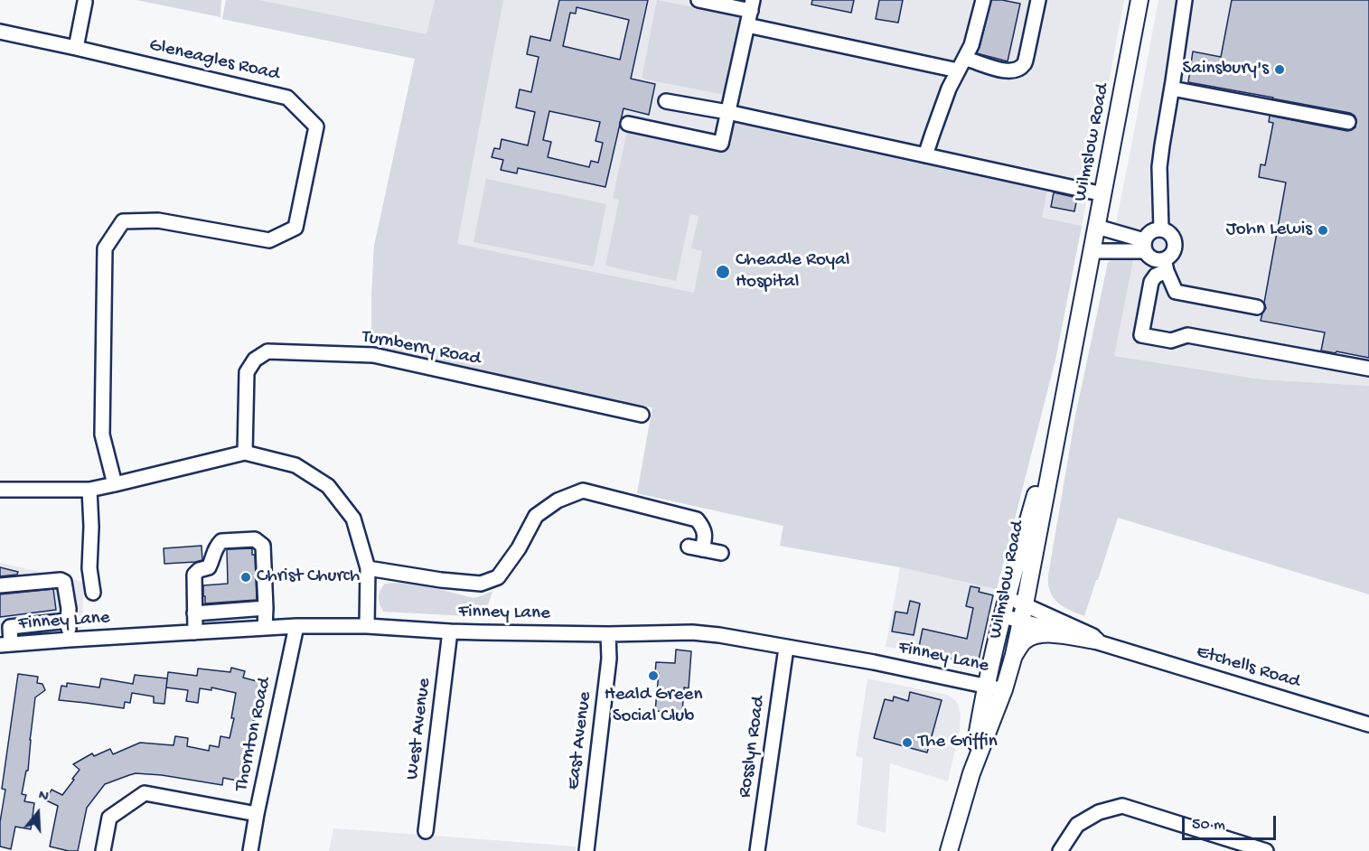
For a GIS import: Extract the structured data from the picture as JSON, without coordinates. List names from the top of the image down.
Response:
{
  "streets": {
    "main road": ["Wilmslow Road"],
    "street": [
      "Gleneagles Road",
      "Turnberry Road",
      "Finney Lane",
      "Etchells Road",
      "West Avenue",
      "Thornton Road",
      "East Avenue",
      "Rosslyn Road"
    ]
  },
  "crossings": [
    ["Wilmslow Road", "Finney Lane"],
    ["Wilmslow Road", "Etchells Road"],
    ["Finney Lane", "West Avenue"],
    ["Finney Lane", "Thornton Road"],
    ["Finney Lane", "East Avenue"],
    ["Finney Lane", "Rosslyn Road"]
  ],
  "places": [
    "Sainsbury's",
    "John Lewis",
    "Cheadle Royal Hospital",
    "Christ Church",
    "Heald Green Social Club",
    "The Griffin"
  ],
  "scale_bar": "50 m",
  "north": "top"
}
